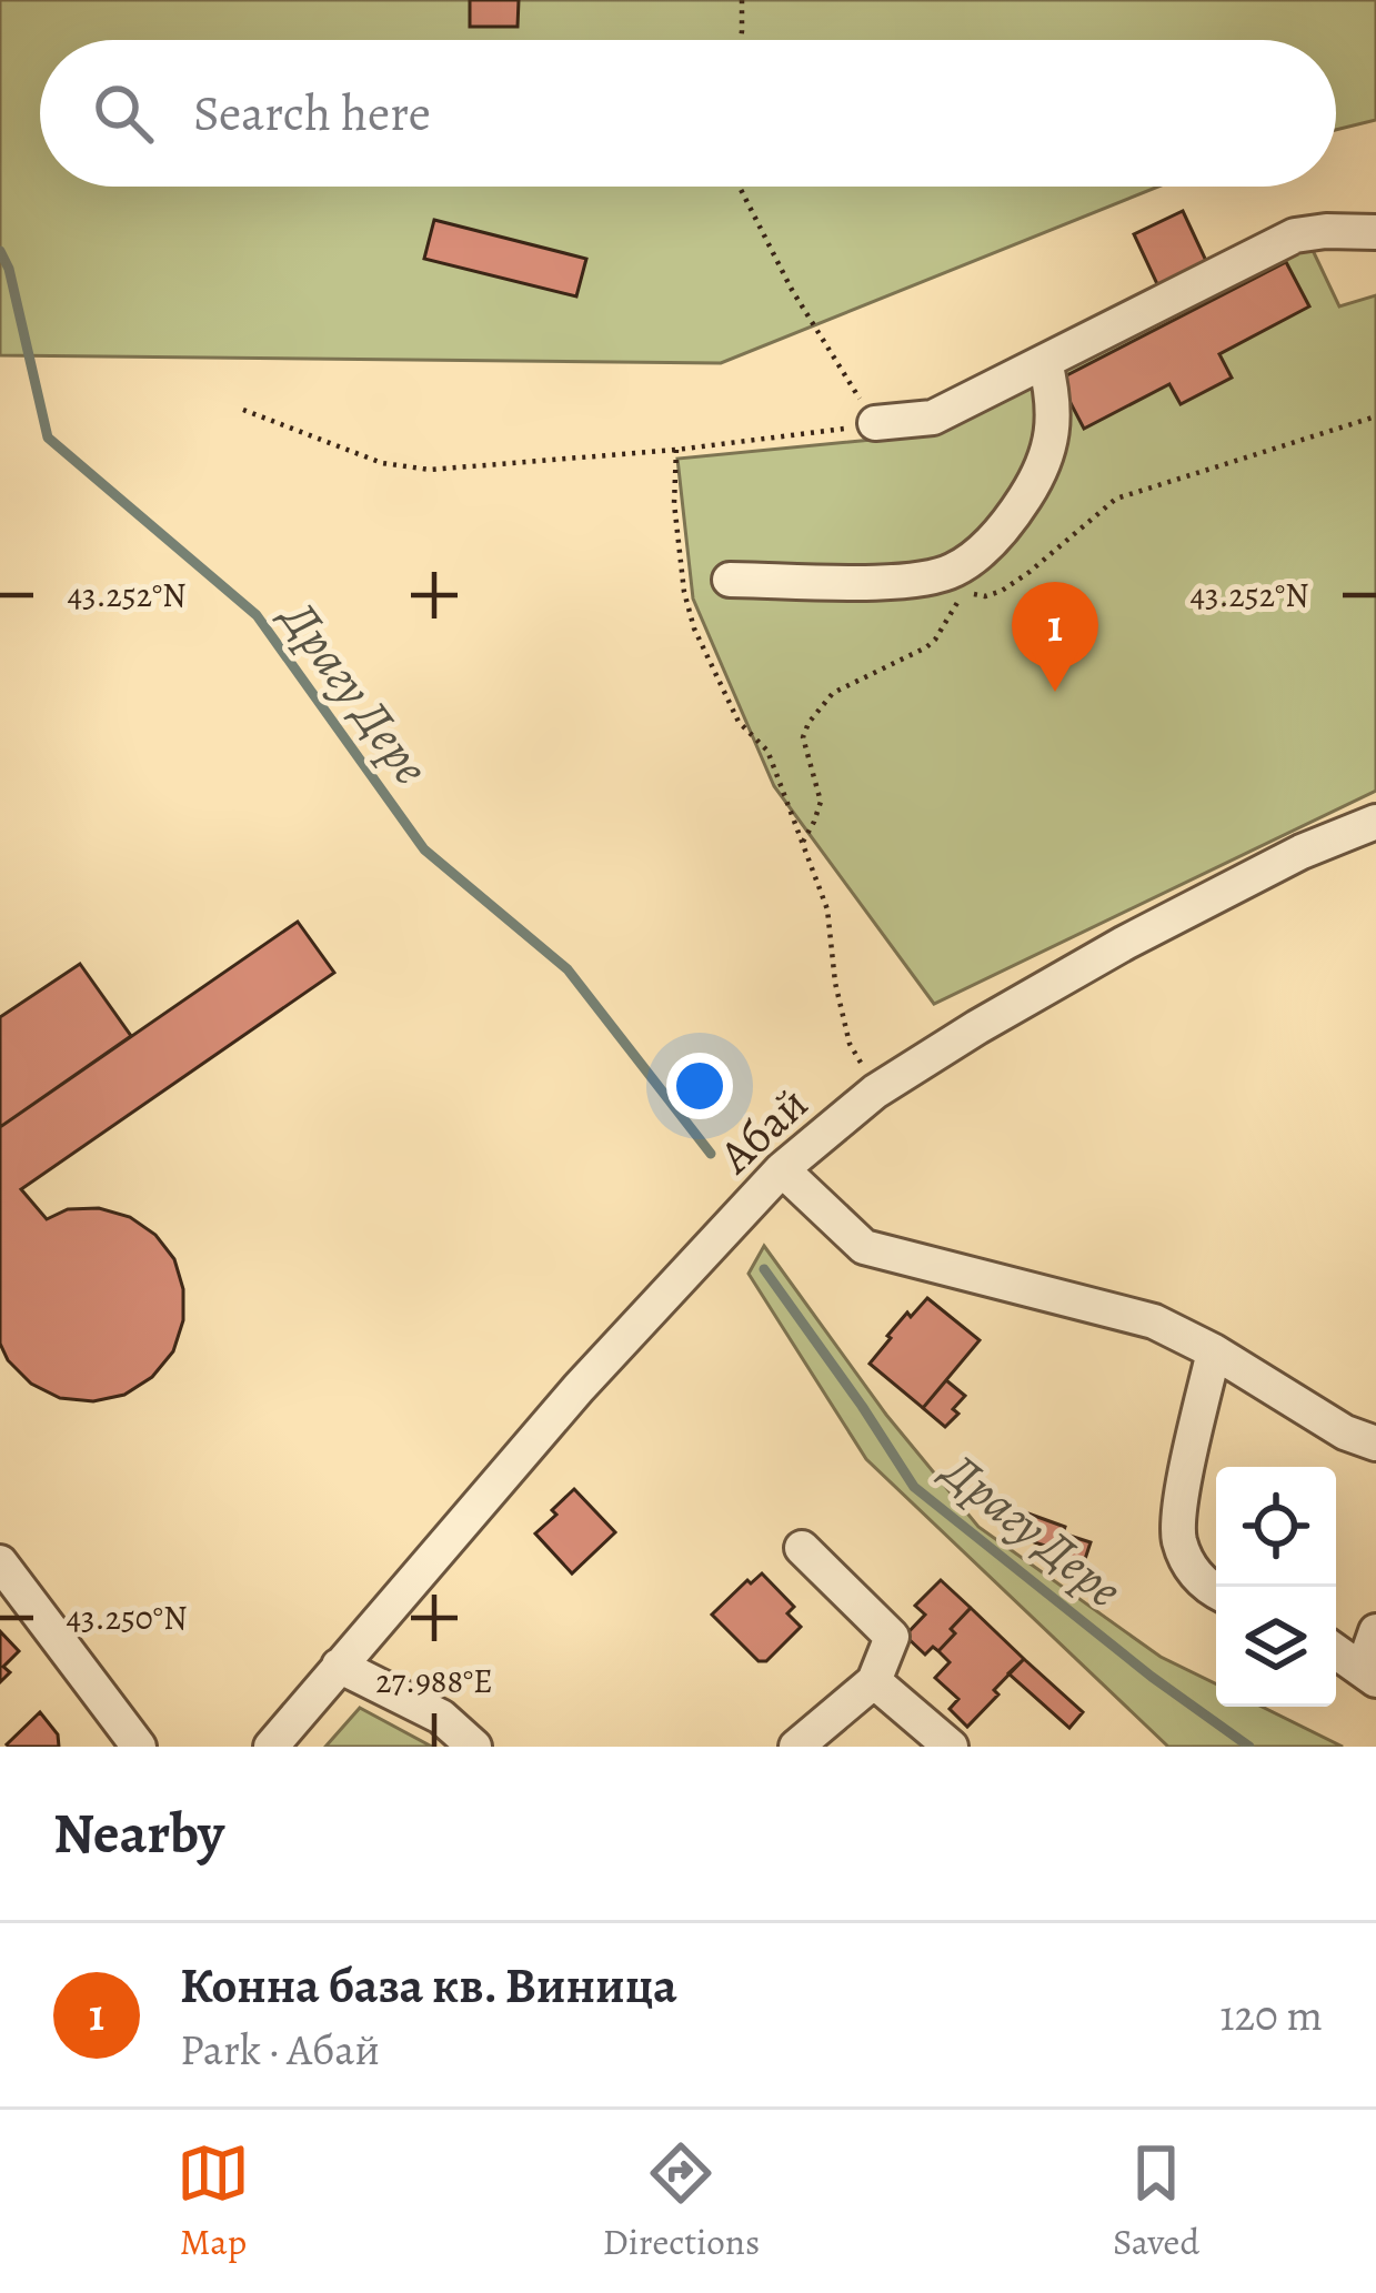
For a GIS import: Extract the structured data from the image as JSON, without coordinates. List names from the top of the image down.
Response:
{
  "streets": {
    "street": ["Абай"]
  },
  "water": ["Драгу Дере"],
  "page": {
    "search": "Search here",
    "pins": "1",
    "heading": "Nearby",
    "list": [
      {
        "mark": "1",
        "name": "Конна база кв. Виница",
        "note": "Park · Абай",
        "value": "120 m"
      }
    ],
    "nav": ["Map", "Directions", "Saved"]
  },
  "coordinates": ["43.252°N", "43.250°N", "27.988°E"]
}
